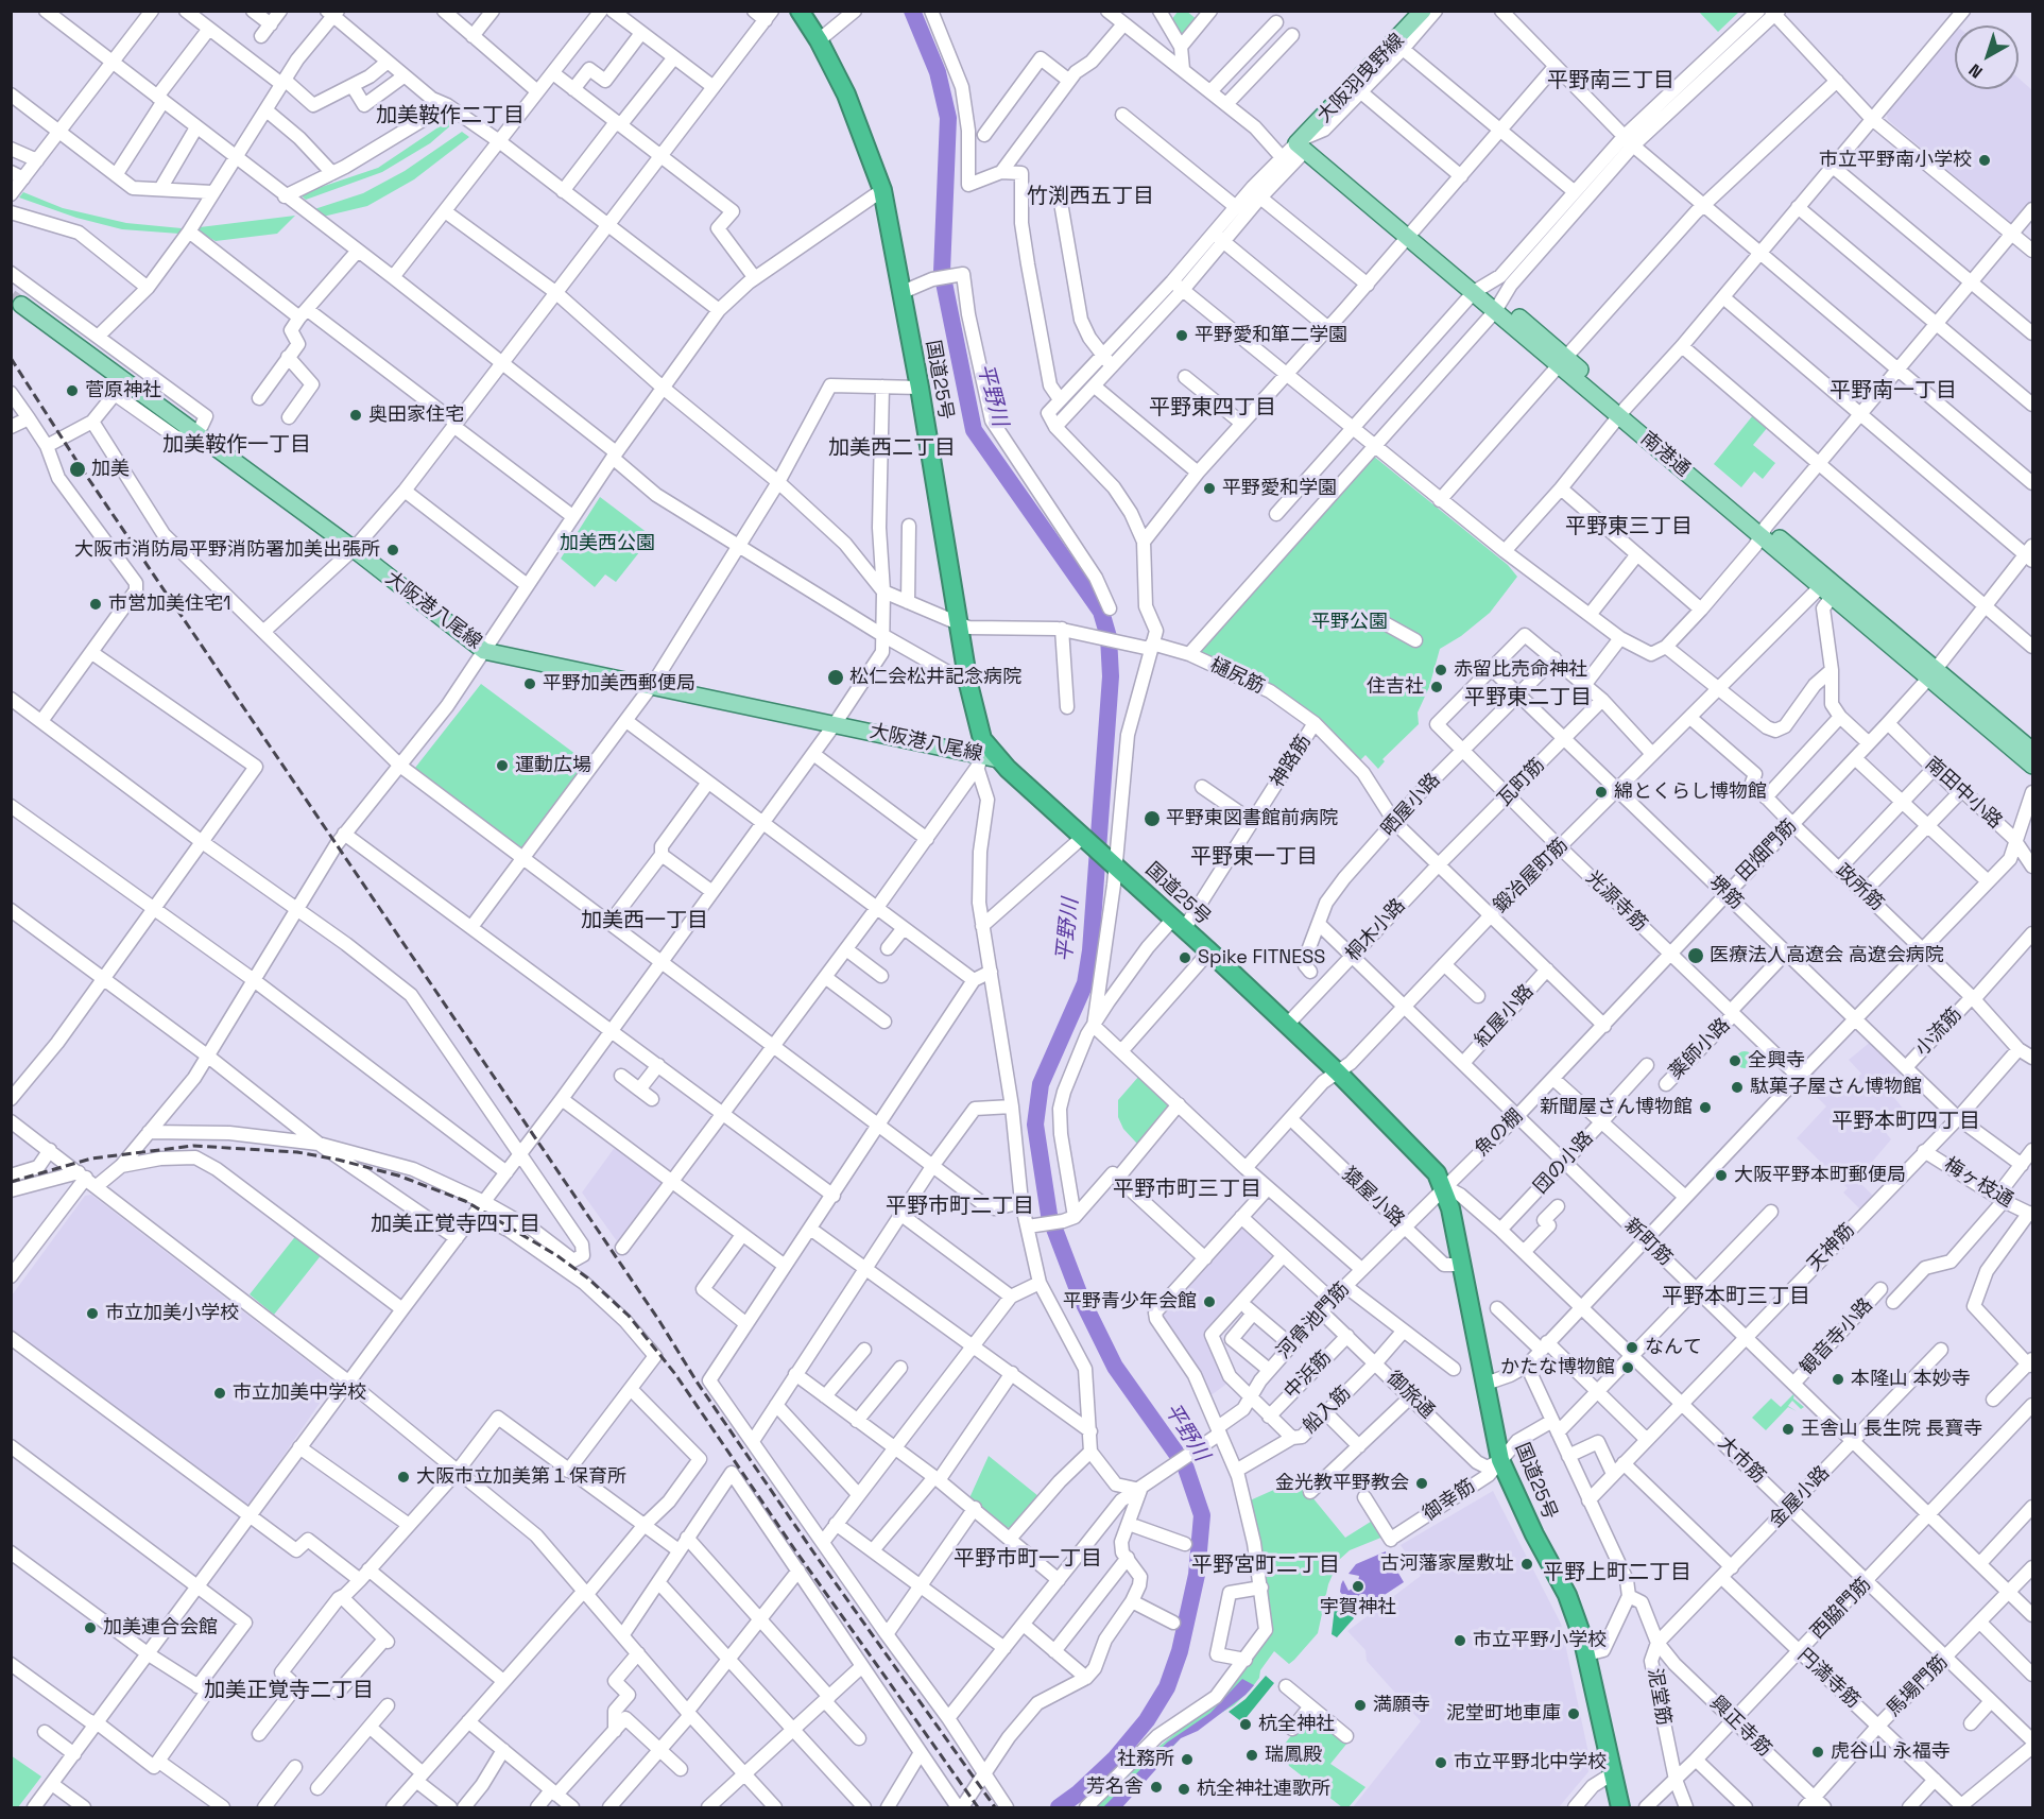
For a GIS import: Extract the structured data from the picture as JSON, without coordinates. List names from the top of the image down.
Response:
{
  "streets": {
    "highway": ["国道25号"],
    "main road": ["大阪羽曳野線", "南港通", "大阪港八尾線"],
    "street": [
      "樋尻筋",
      "神路筋",
      "瓦町筋",
      "南田中小路",
      "晒屋小路",
      "田畑門筋",
      "鍛冶屋町筋",
      "政所筋",
      "堺筋",
      "光源寺筋",
      "桐木小路",
      "紅屋小路",
      "小流筋",
      "薬師小路",
      "魚の棚",
      "団の小路",
      "梅ヶ枝通",
      "猿屋小路",
      "新町筋",
      "天神筋",
      "河骨池門筋",
      "観音寺小路",
      "中浜筋",
      "御旅通",
      "船入筋",
      "大市筋",
      "金屋小路",
      "御幸筋",
      "西脇門筋",
      "円満寺筋",
      "馬場門筋",
      "泥堂筋",
      "興正寺筋"
    ]
  },
  "crossings": [
    ["大阪羽曳野線", "南港通"],
    ["国道25号", "大阪港八尾線"],
    ["国道25号", "樋尻筋"],
    ["国道25号", "神路筋"],
    ["国道25号", "鍛冶屋町筋"],
    ["国道25号", "桐木小路"],
    ["国道25号", "魚の棚"],
    ["国道25号", "猿屋小路"],
    ["国道25号", "河骨池門筋"],
    ["国道25号", "御旅通"],
    ["国道25号", "大市筋"],
    ["国道25号", "御幸筋"],
    ["南港通", "田畑門筋"],
    ["南港通", "鍛冶屋町筋"],
    ["樋尻筋", "神路筋"],
    ["樋尻筋", "瓦町筋"],
    ["樋尻筋", "晒屋小路"],
    ["樋尻筋", "田畑門筋"],
    ["樋尻筋", "鍛冶屋町筋"],
    ["樋尻筋", "桐木小路"],
    ["樋尻筋", "紅屋小路"],
    ["瓦町筋", "堺筋"],
    ["瓦町筋", "光源寺筋"],
    ["瓦町筋", "桐木小路"],
    ["南田中小路", "田畑門筋"],
    ["晒屋小路", "堺筋"],
    ["晒屋小路", "光源寺筋"],
    ["晒屋小路", "新町筋"],
    ["田畑門筋", "政所筋"],
    ["田畑門筋", "堺筋"],
    ["田畑門筋", "光源寺筋"],
    ["田畑門筋", "魚の棚"],
    ["鍛冶屋町筋", "政所筋"],
    ["鍛冶屋町筋", "堺筋"],
    ["鍛冶屋町筋", "光源寺筋"],
    ["鍛冶屋町筋", "猿屋小路"],
    ["鍛冶屋町筋", "新町筋"],
    ["政所筋", "小流筋"],
    ["政所筋", "天神筋"],
    ["堺筋", "光源寺筋"],
    ["堺筋", "小流筋"],
    ["堺筋", "薬師小路"],
    ["堺筋", "天神筋"],
    ["堺筋", "観音寺小路"],
    ["光源寺筋", "薬師小路"],
    ["桐木小路", "新町筋"],
    ["紅屋小路", "新町筋"],
    ["魚の棚", "新町筋"],
    ["魚の棚", "河骨池門筋"],
    ["魚の棚", "大市筋"],
    ["団の小路", "新町筋"],
    ["団の小路", "大市筋"],
    ["梅ヶ枝通", "天神筋"],
    ["梅ヶ枝通", "観音寺小路"],
    ["猿屋小路", "河骨池門筋"],
    ["新町筋", "天神筋"],
    ["新町筋", "観音寺小路"],
    ["新町筋", "金屋小路"],
    ["新町筋", "御幸筋"],
    ["新町筋", "西脇門筋"],
    ["新町筋", "馬場門筋"],
    ["天神筋", "大市筋"],
    ["天神筋", "泥堂筋"],
    ["河骨池門筋", "御旅通"],
    ["河骨池門筋", "大市筋"],
    ["中浜筋", "御旅通"],
    ["御旅通", "船入筋"],
    ["御旅通", "御幸筋"],
    ["大市筋", "金屋小路"],
    ["大市筋", "御幸筋"],
    ["大市筋", "西脇門筋"],
    ["大市筋", "馬場門筋"],
    ["金屋小路", "円満寺筋"],
    ["金屋小路", "泥堂筋"],
    ["金屋小路", "興正寺筋"],
    ["御幸筋", "泥堂筋"],
    ["西脇門筋", "円満寺筋"],
    ["西脇門筋", "泥堂筋"],
    ["西脇門筋", "興正寺筋"],
    ["円満寺筋", "馬場門筋"],
    ["馬場門筋", "興正寺筋"],
    ["泥堂筋", "興正寺筋"]
  ],
  "districts": [
    "平野南三丁目",
    "加美鞍作二丁目",
    "竹渕西五丁目",
    "平野南一丁目",
    "平野東四丁目",
    "加美鞍作一丁目",
    "加美西二丁目",
    "平野東三丁目",
    "平野東二丁目",
    "平野東一丁目",
    "加美西一丁目",
    "平野本町四丁目",
    "平野市町三丁目",
    "平野市町二丁目",
    "加美正覚寺四丁目",
    "平野本町三丁目",
    "平野市町一丁目",
    "平野宮町二丁目",
    "平野上町二丁目",
    "加美正覚寺二丁目"
  ],
  "water": ["平野川"],
  "parks": ["加美西公園", "平野公園"],
  "places": [
    "市立平野南小学校",
    "平野愛和箪二学園",
    "菅原神社",
    "奥田家住宅",
    "加美",
    "平野愛和学園",
    "大阪市消防局平野消防署加美出張所",
    "市営加美住宅1",
    "赤留比売命神社",
    "松仁会松井記念病院",
    "平野加美西郵便局",
    "住吉社",
    "運動広場",
    "綿とくらし博物館",
    "平野東図書館前病院",
    "医療法人高遼会 高遼会病院",
    "Spike FITNESS",
    "全興寺",
    "駄菓子屋さん博物館",
    "新聞屋さん博物館",
    "大阪平野本町郵便局",
    "平野青少年会館",
    "市立加美小学校",
    "なんて",
    "かたな博物館",
    "本隆山 本妙寺",
    "市立加美中学校",
    "王舎山 長生院 長寶寺",
    "大阪市立加美第１保育所",
    "金光教平野教会",
    "古河藩家屋敷址",
    "宇賀神社",
    "加美連合会館",
    "市立平野小学校",
    "満願寺",
    "泥堂町地車庫",
    "杭全神社",
    "虎谷山 永福寺",
    "瑞鳳殿",
    "社務所",
    "市立平野北中学校",
    "芳名舎",
    "杭全神社連歌所"
  ],
  "north": "bottom left"
}
